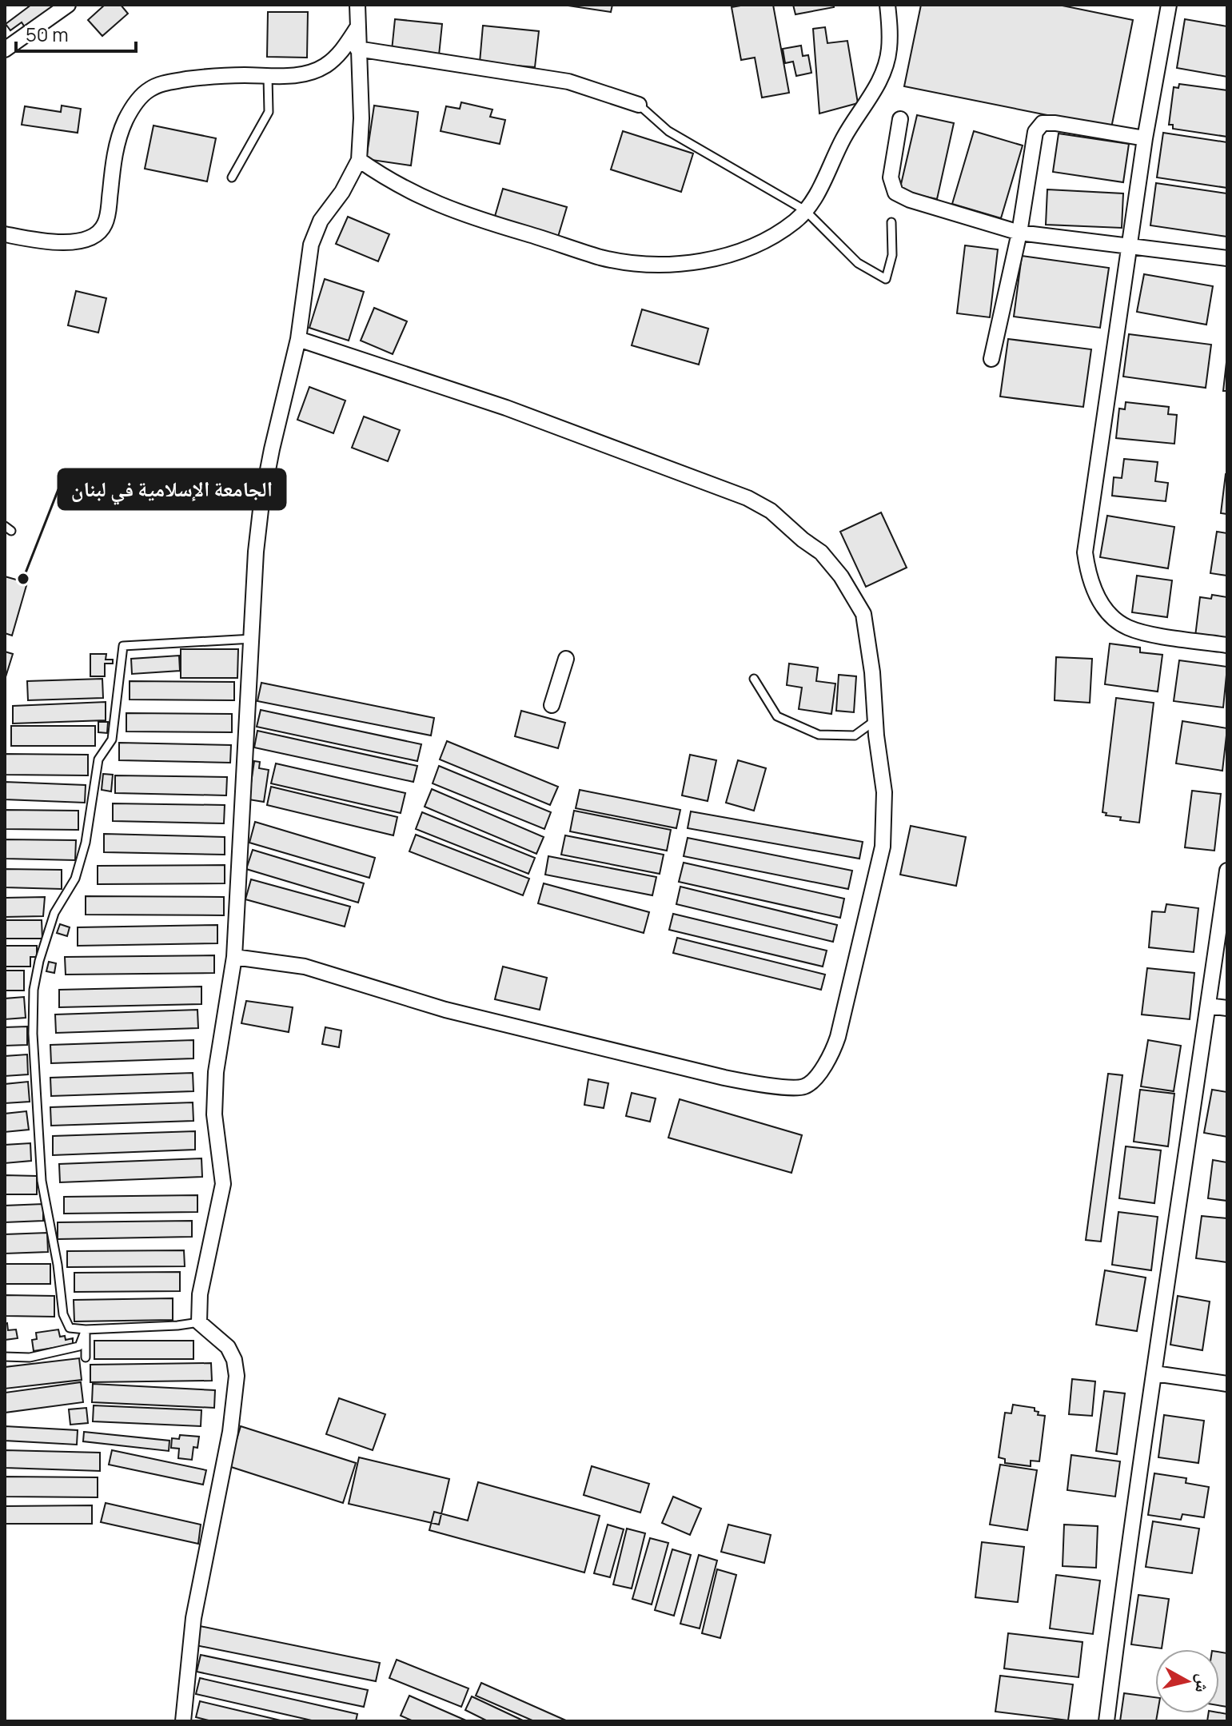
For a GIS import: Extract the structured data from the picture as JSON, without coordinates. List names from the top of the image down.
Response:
{
  "places": ["الجامعة الإسلامية في لبنان"],
  "scale_bar": "50 m",
  "north": "right"
}
